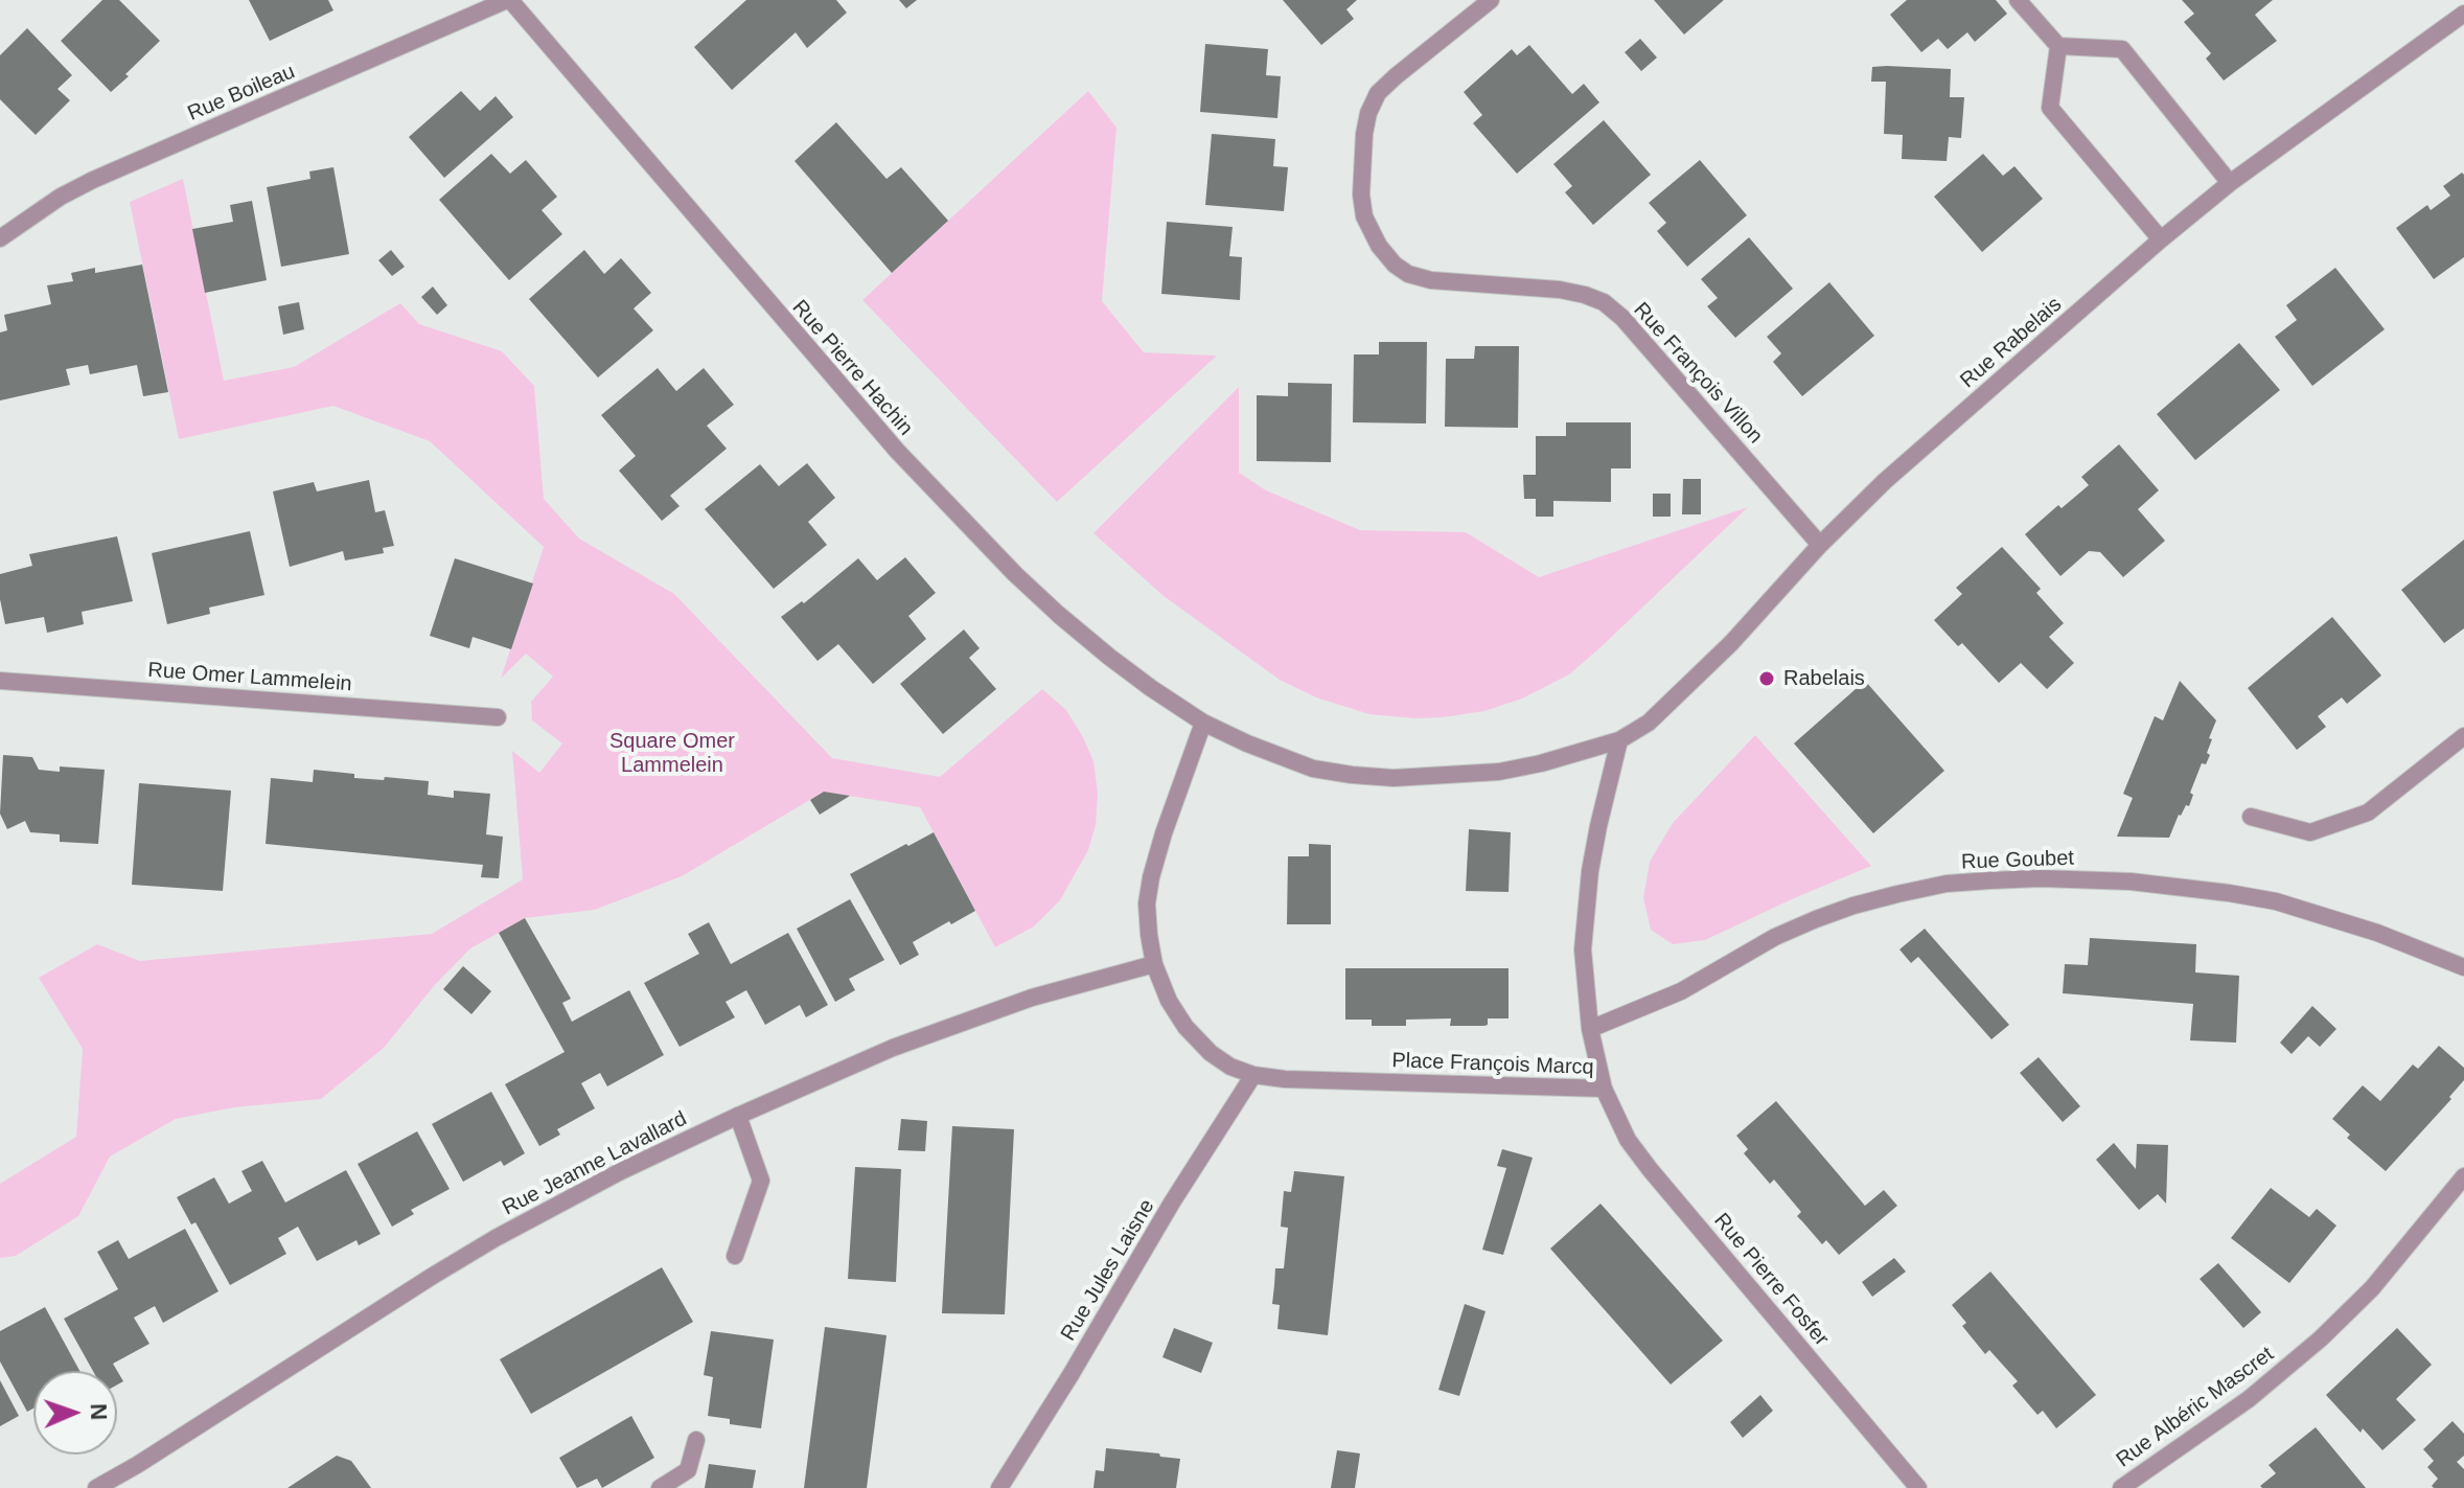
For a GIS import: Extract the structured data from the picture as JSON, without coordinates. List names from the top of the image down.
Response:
{
  "streets": {
    "street": [
      "Rue Boileau",
      "Rue Rabelais",
      "Rue Pierre Hachin",
      "Rue François Villon",
      "Rue Omer Lammelein",
      "Rue Goubet",
      "Place François Marcq",
      "Rue Jeanne Lavallard",
      "Rue Jules Laisne",
      "Rue Pierre Fosfer",
      "Rue Albéric Mascret"
    ]
  },
  "crossings": [
    ["Rue Boileau", "Rue Pierre Hachin"],
    ["Rue Rabelais", "Rue François Villon"],
    ["Rue Rabelais", "Place François Marcq"],
    ["Rue Pierre Hachin", "Place François Marcq"],
    ["Rue Goubet", "Place François Marcq"],
    ["Place François Marcq", "Rue Jeanne Lavallard"],
    ["Place François Marcq", "Rue Jules Laisne"],
    ["Place François Marcq", "Rue Pierre Fosfer"]
  ],
  "parks": ["Square Omer Lammelein"],
  "places": ["Rabelais"],
  "north": "right"
}
